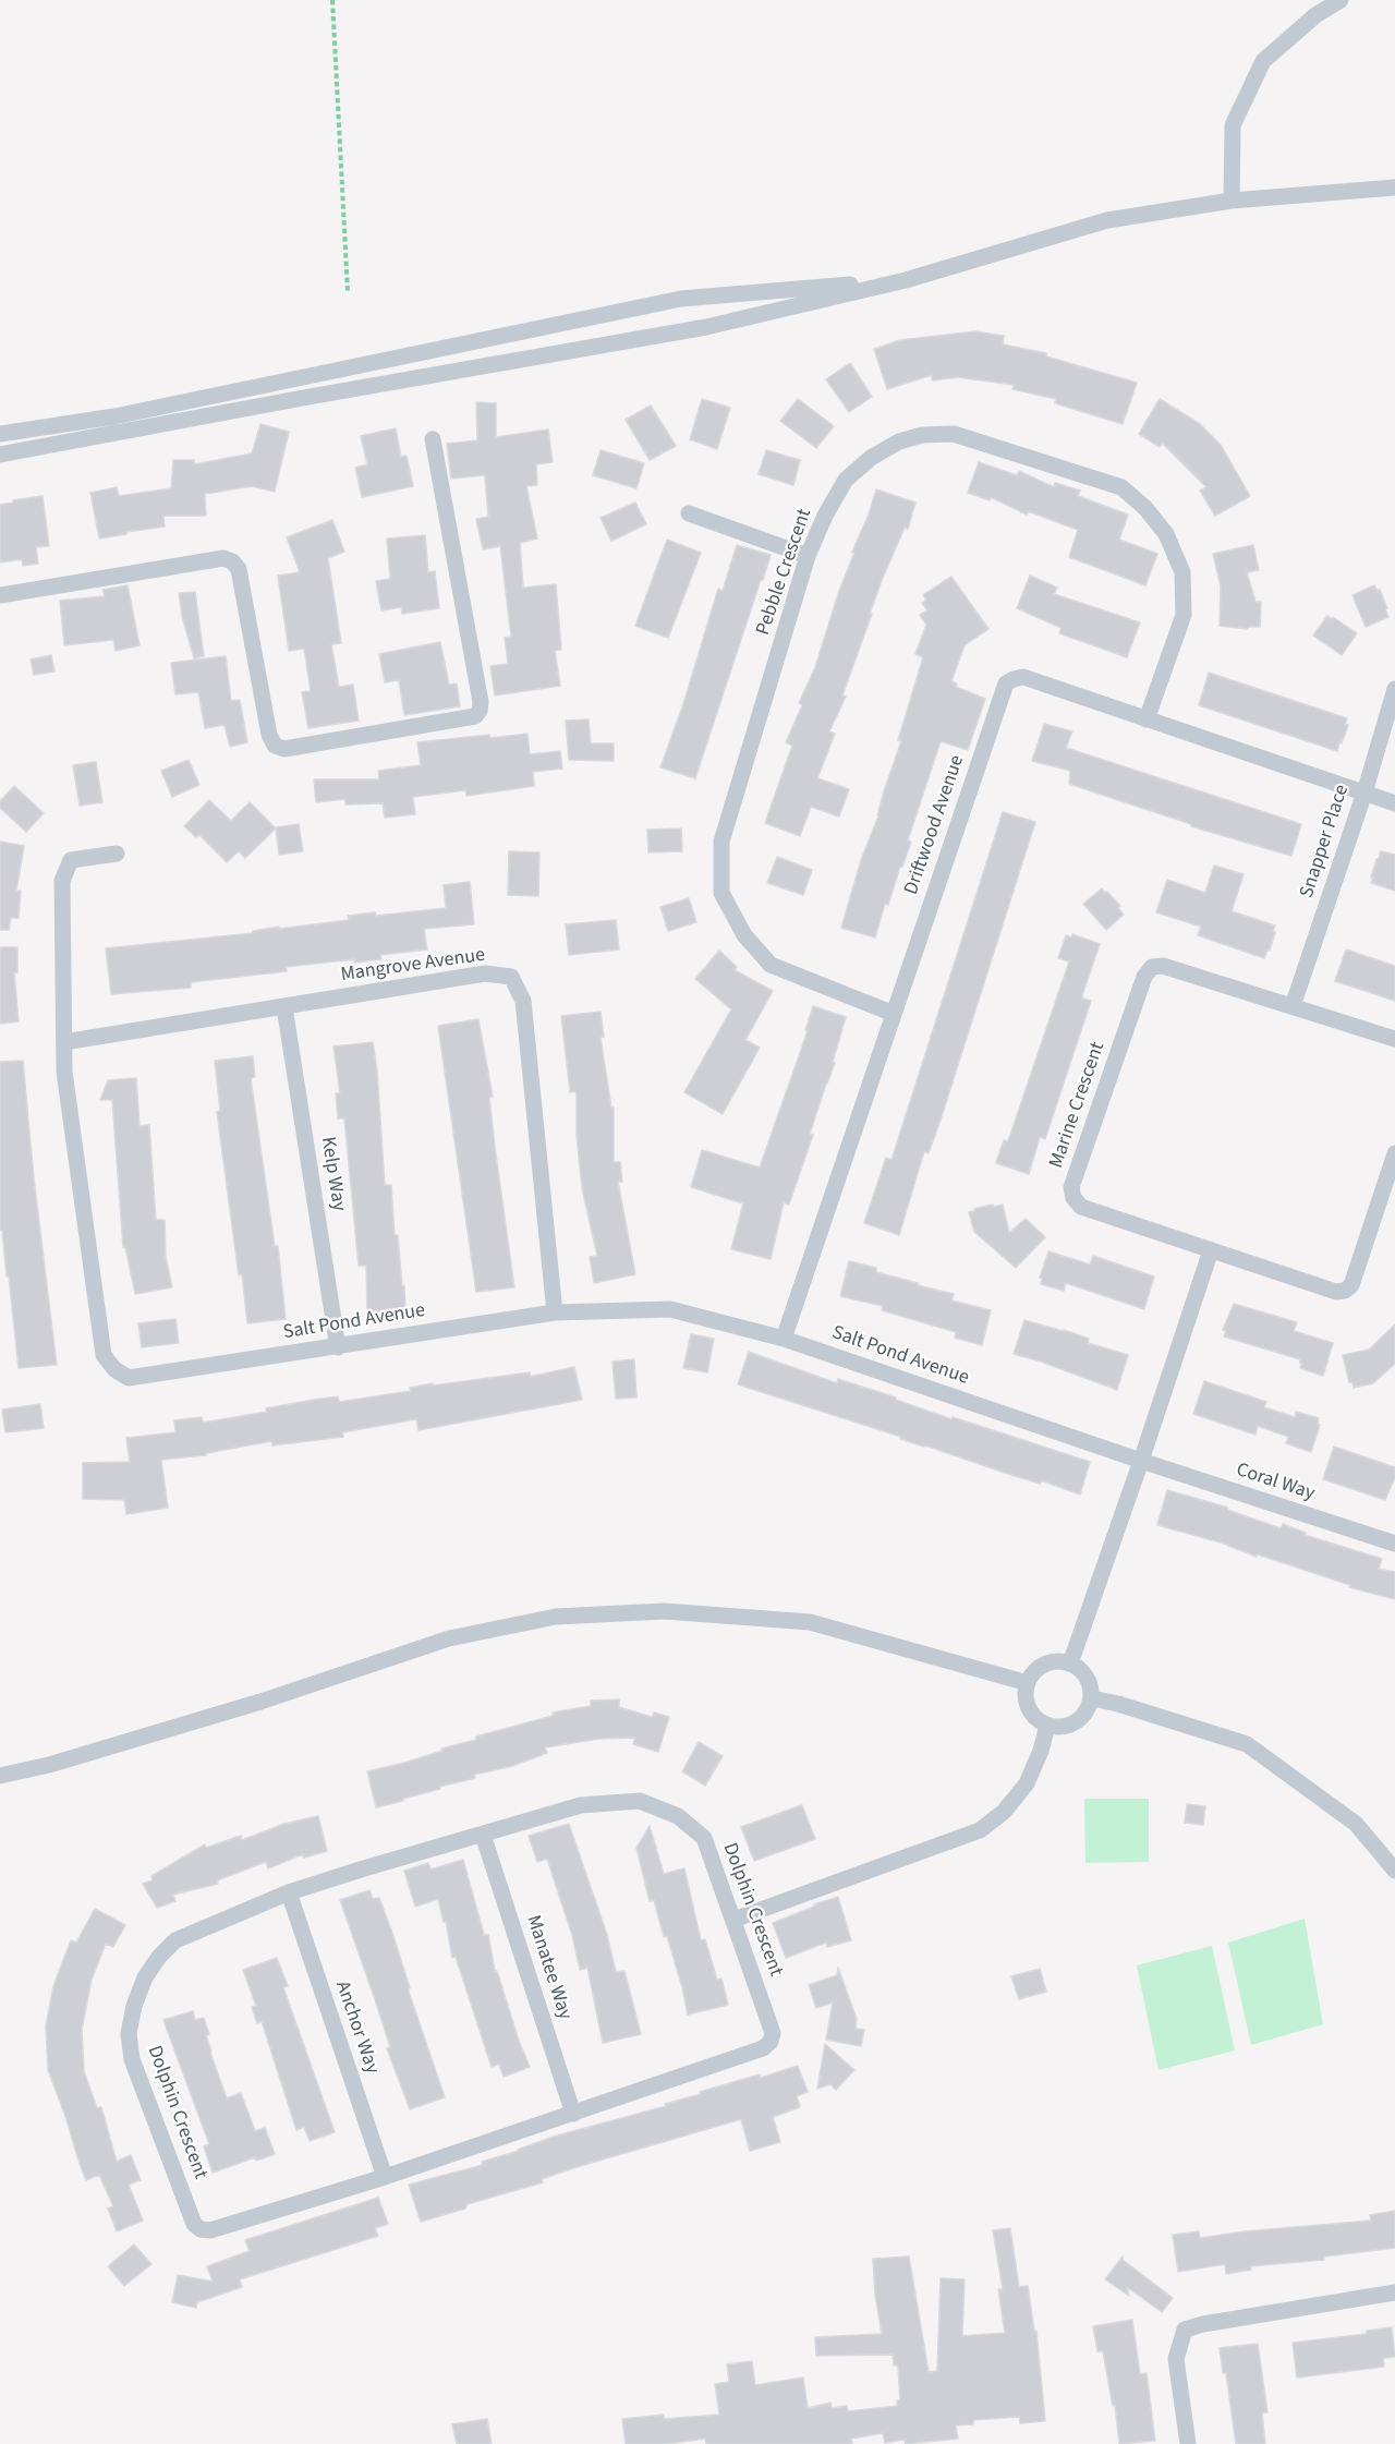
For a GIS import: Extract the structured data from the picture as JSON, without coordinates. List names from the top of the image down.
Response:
{
  "streets": {
    "street": [
      "Pebble Crescent",
      "Driftwood Avenue",
      "Snapper Place",
      "Mangrove Avenue",
      "Marine Crescent",
      "Kelp Way",
      "Salt Pond Avenue",
      "Coral Way",
      "Dolphin Crescent",
      "Manatee Way",
      "Anchor Way"
    ]
  },
  "crossings": [
    ["Pebble Crescent", "Driftwood Avenue"],
    ["Driftwood Avenue", "Snapper Place"],
    ["Driftwood Avenue", "Salt Pond Avenue"],
    ["Snapper Place", "Marine Crescent"],
    ["Mangrove Avenue", "Kelp Way"],
    ["Mangrove Avenue", "Salt Pond Avenue"],
    ["Kelp Way", "Salt Pond Avenue"],
    ["Salt Pond Avenue", "Coral Way"],
    ["Dolphin Crescent", "Manatee Way"],
    ["Dolphin Crescent", "Anchor Way"]
  ]
}
